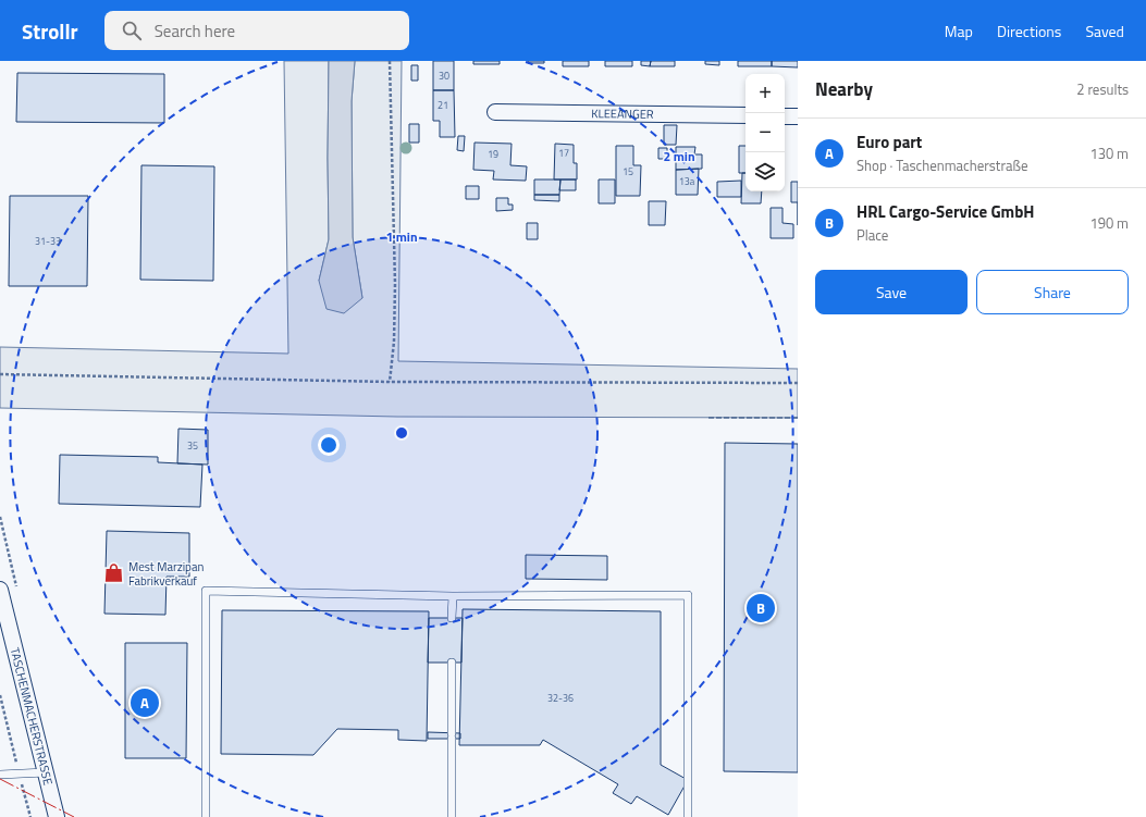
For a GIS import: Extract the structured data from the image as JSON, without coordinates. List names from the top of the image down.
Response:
{
  "streets": {
    "street": ["KLEEANGER", "TASCHENMACHERSTRASSE"]
  },
  "places": {
    "shop": ["Mest Marzipan Fabrikverkauf"]
  },
  "house_numbers": [
    "30",
    "21",
    "17",
    "19",
    "15",
    "13a",
    "31-33",
    "35",
    "32-36"
  ],
  "page": {
    "header": "Strollr",
    "search": "Search here",
    "nav": ["Map", "Directions", "Saved"],
    "heading": ["Nearby", "2 results"],
    "map_buttons": ["+", "−"],
    "list": [
      {
        "mark": "A",
        "name": "Euro part",
        "note": "Shop · Taschenmacherstraße",
        "value": "130 m"
      },
      {
        "mark": "B",
        "name": "HRL Cargo-Service GmbH",
        "note": "Place",
        "value": "190 m"
      }
    ],
    "buttons": ["Save", "Share"],
    "pins": ["B", "A"]
  },
  "rings": ["2 min", "1 min"]
}
